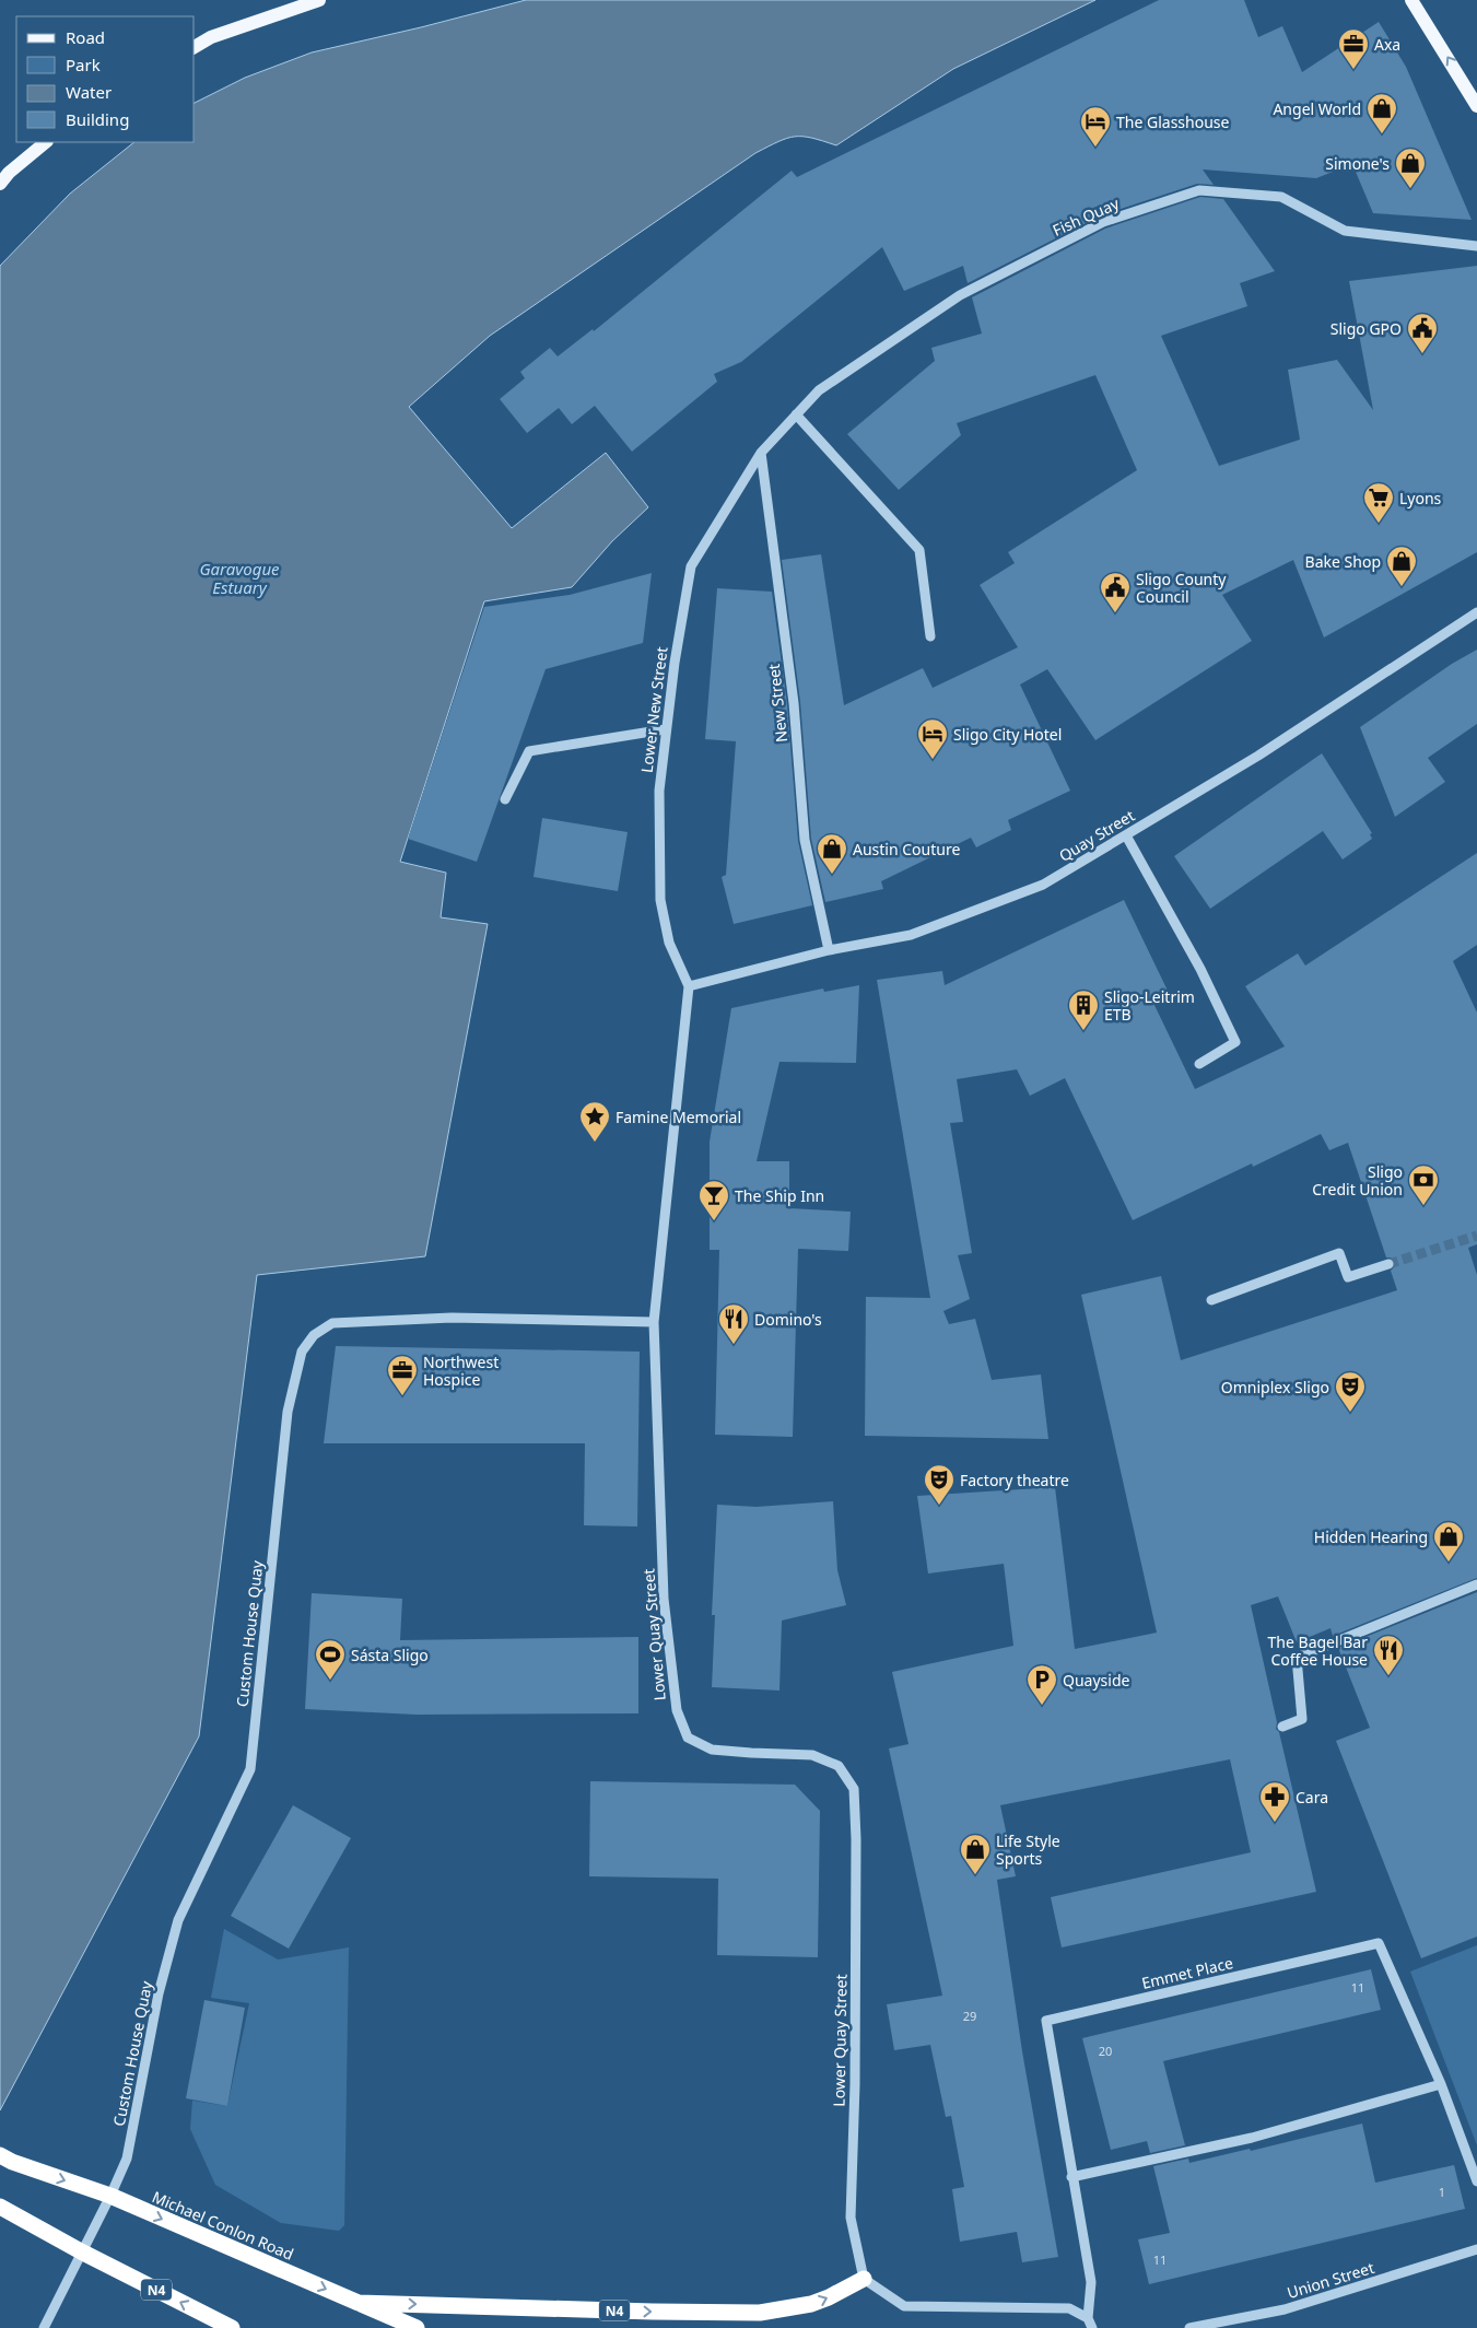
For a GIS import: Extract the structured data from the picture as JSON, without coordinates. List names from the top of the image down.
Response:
{
  "streets": {
    "highway": ["Michael Conlon Road", "N4"],
    "street": [
      "Fish Quay",
      "New Street",
      "Lower New Street",
      "Quay Street",
      "Custom House Quay",
      "Lower Quay Street",
      "Emmet Place",
      "Union Street"
    ]
  },
  "crossings": [
    ["Fish Quay", "New Street"],
    ["Fish Quay", "Lower New Street"],
    ["New Street", "Lower New Street"],
    ["New Street", "Quay Street"],
    ["Lower New Street", "Quay Street"],
    ["Lower New Street", "Lower Quay Street"],
    ["Quay Street", "Lower Quay Street"],
    ["Custom House Quay", "Lower Quay Street"],
    ["Custom House Quay", "Michael Conlon Road"],
    ["Custom House Quay", "N4"],
    ["Lower Quay Street", "N4"],
    ["Michael Conlon Road", "N4"]
  ],
  "water": ["Garavogue Estuary"],
  "places": {
    "office": ["Axa", "Northwest Hospice"],
    "shop": [
      "Angel World",
      "Simone's",
      "Bake Shop",
      "Austin Couture",
      "Hidden Hearing",
      "Life Style Sports"
    ],
    "hotel": ["The Glasshouse", "Sligo City Hotel"],
    "public building": ["Sligo GPO", "Sligo County Council"],
    "supermarket": ["Lyons"],
    "building": ["Sligo-Leitrim ETB"],
    "place": ["Famine Memorial"],
    "bank": ["Sligo Credit Union"],
    "bar": ["The Ship Inn"],
    "restaurant": ["Domino's", "The Bagel Bar Coffee House"],
    "theatre": ["Omniplex Sligo", "Factory theatre"],
    "sports": ["Sásta Sligo"],
    "parking": ["Quayside"],
    "pharmacy": ["Cara"]
  },
  "house_numbers": [
    "11",
    "29",
    "20",
    "1",
    "11"
  ],
  "legend": [
    "Road",
    "Park",
    "Water",
    "Building"
  ]
}
